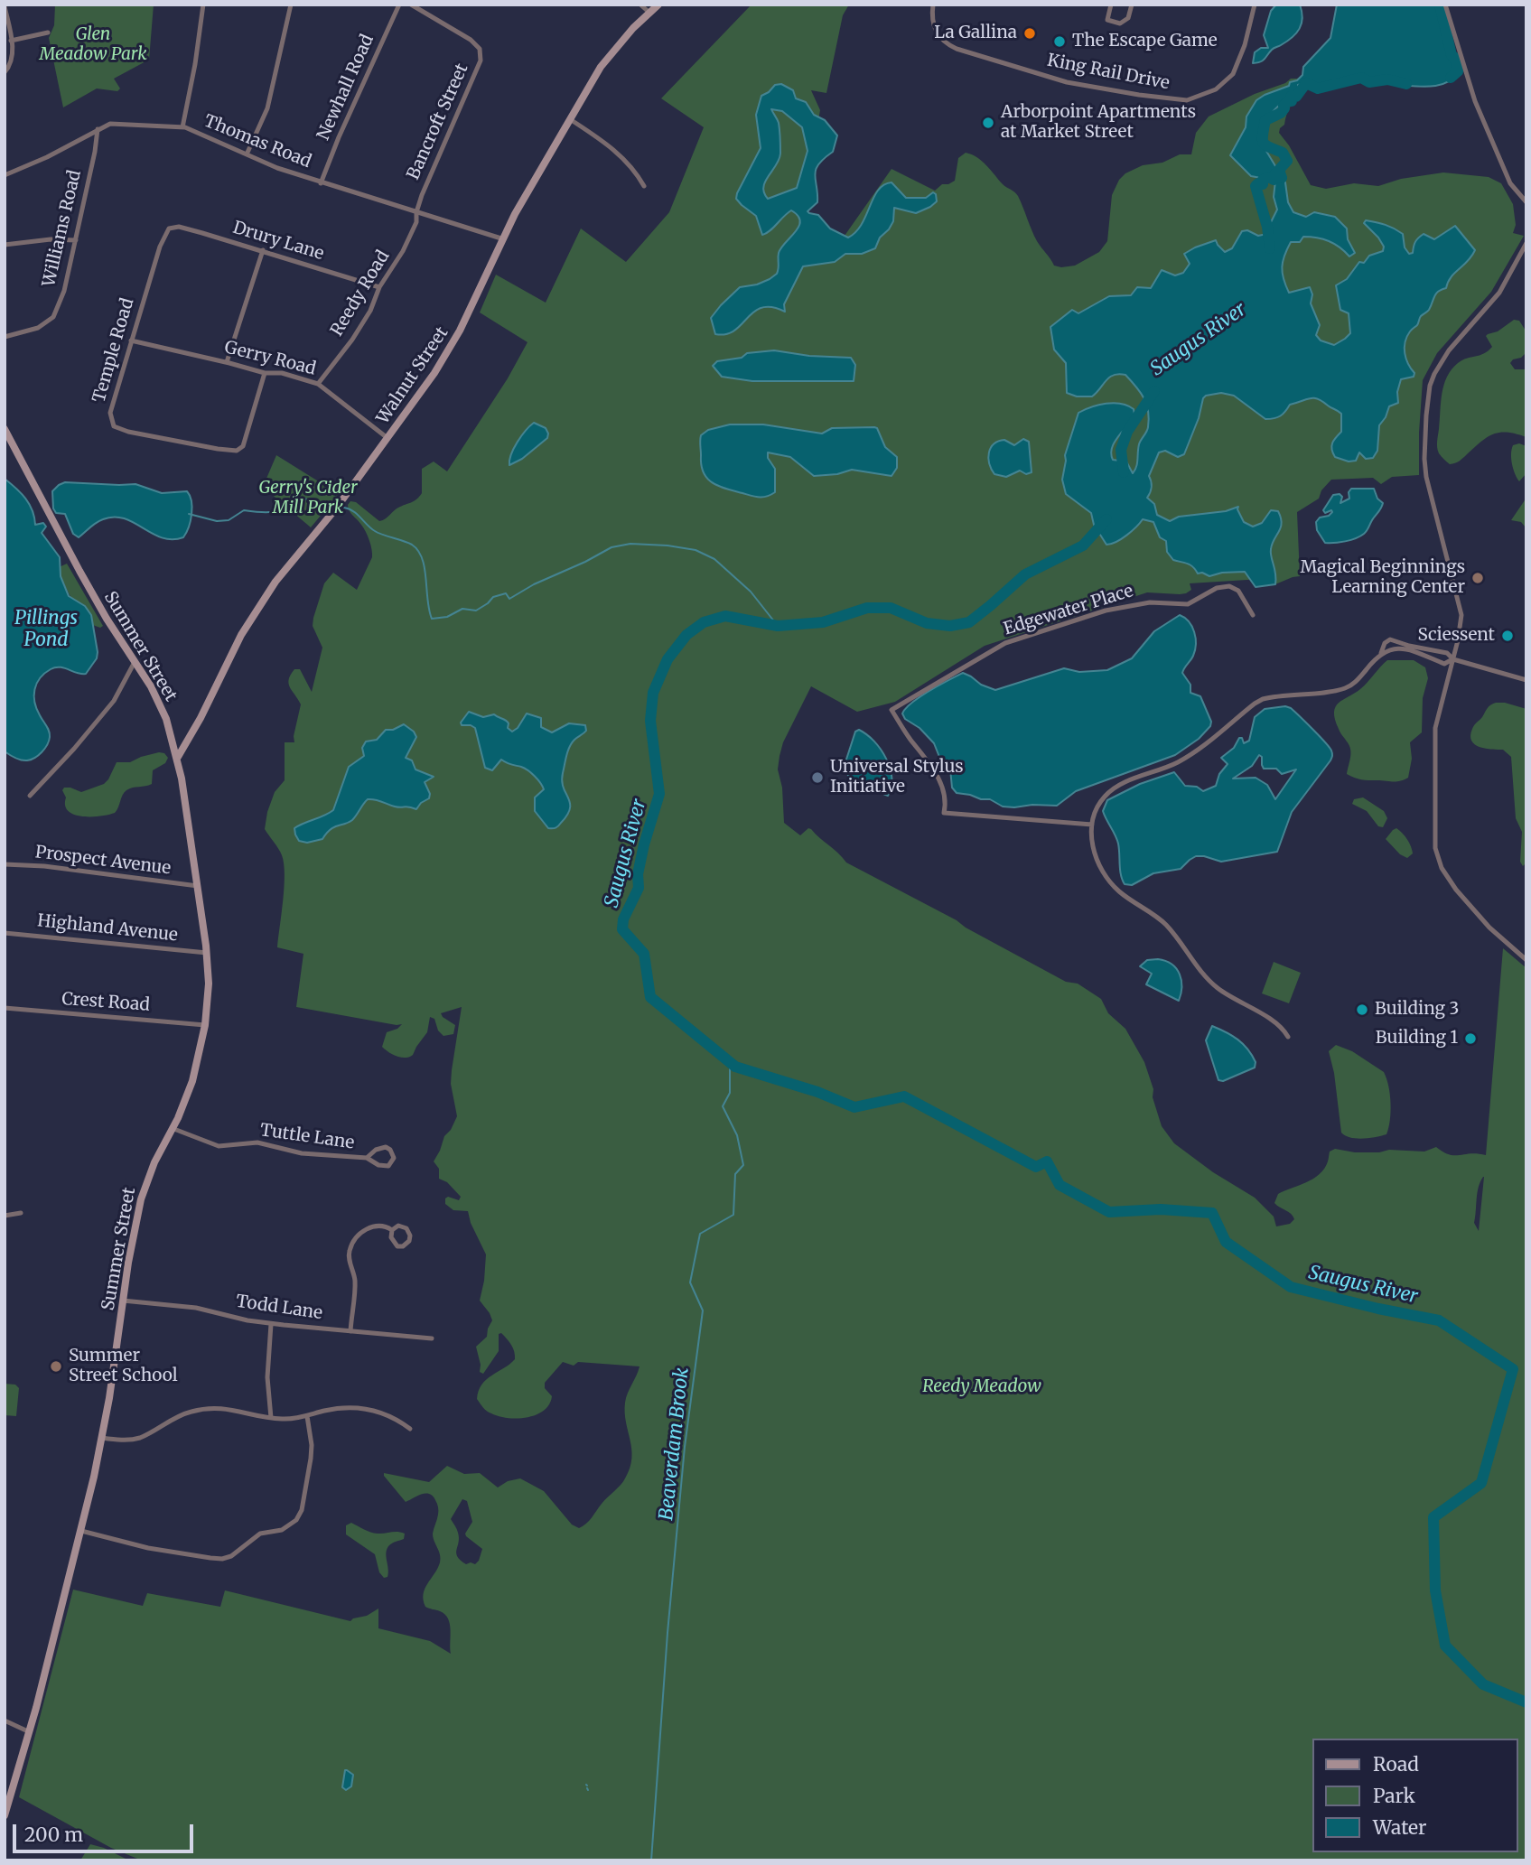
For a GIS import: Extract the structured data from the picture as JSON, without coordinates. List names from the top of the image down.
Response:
{
  "streets": {
    "main road": ["Walnut Street", "Summer Street"],
    "street": [
      "King Rail Drive",
      "Newhall Road",
      "Bancroft Street",
      "Thomas Road",
      "Williams Road",
      "Drury Lane",
      "Reedy Road",
      "Temple Road",
      "Gerry Road",
      "Edgewater Place",
      "Prospect Avenue",
      "Highland Avenue",
      "Crest Road",
      "Tuttle Lane",
      "Todd Lane"
    ]
  },
  "crossings": [
    ["Newhall Road", "Thomas Road"],
    ["Bancroft Street", "Thomas Road"],
    ["Bancroft Street", "Reedy Road"],
    ["Thomas Road", "Williams Road"],
    ["Thomas Road", "Reedy Road"],
    ["Thomas Road", "Walnut Street"],
    ["Drury Lane", "Reedy Road"],
    ["Drury Lane", "Temple Road"],
    ["Reedy Road", "Gerry Road"],
    ["Temple Road", "Gerry Road"],
    ["Gerry Road", "Walnut Street"],
    ["Walnut Street", "Summer Street"],
    ["Summer Street", "Prospect Avenue"],
    ["Summer Street", "Highland Avenue"],
    ["Summer Street", "Crest Road"],
    ["Summer Street", "Tuttle Lane"],
    ["Summer Street", "Todd Lane"]
  ],
  "water": ["Saugus River", "Pillings Pond", "Beaverdam Brook"],
  "parks": ["Glen Meadow Park", "Gerry's Cider Mill Park", "Reedy Meadow"],
  "places": [
    "La Gallina",
    "The Escape Game",
    "Arborpoint Apartments at Market Street",
    "Magical Beginnings Learning Center",
    "Sciessent",
    "Universal Stylus Initiative",
    "Building 3",
    "Building 1",
    "Summer Street School"
  ],
  "legend": ["Road", "Park", "Water"],
  "scale_bar": "200 m"
}
